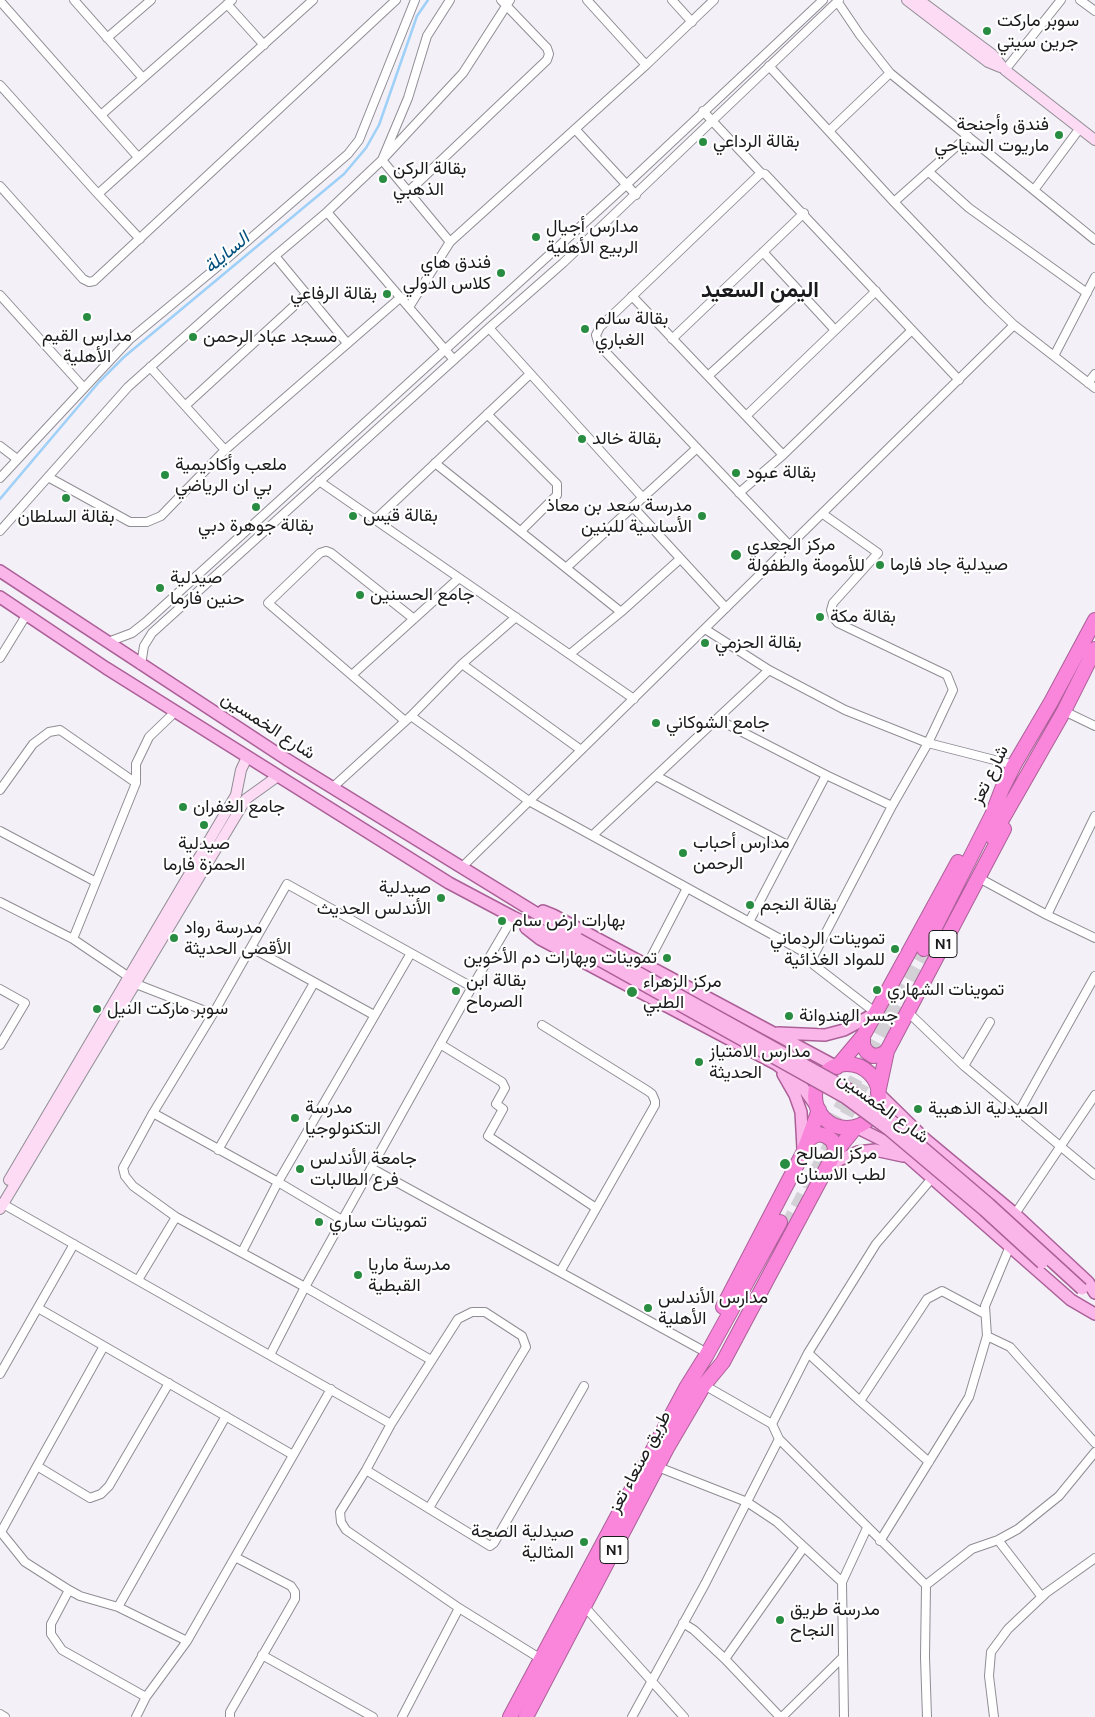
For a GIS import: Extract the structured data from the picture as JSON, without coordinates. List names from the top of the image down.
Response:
{
  "streets": {
    "highway": ["شارع تعز", "N1", "طريق صنعاء تعز"],
    "main road": ["شارع الخمسين"]
  },
  "crossings": [
    ["شارع الخمسين", "N1"],
    ["شارع الخمسين", "طريق صنعاء تعز"],
    ["شارع تعز", "N1"],
    ["N1", "طريق صنعاء تعز"]
  ],
  "districts": ["اليمن السعيد"],
  "water": ["السايلة"],
  "places": [
    "سوبر ماركت جرين سيتي",
    "فندق وأجنحة ماريوت السياحي",
    "بقالة الرداعي",
    "بقالة الركن الذهبي",
    "مدارس أجيال الربيع الأهلية",
    "فندق هاي كلاس الدولي",
    "بقالة الرفاعي",
    "مدارس القيم الأهلية",
    "بقالة سالم الغباري",
    "مسجد عباد الرحمن",
    "بقالة خالد",
    "بقالة عبود",
    "ملعب وأكاديمية بي ان الرياضي",
    "بقالة السلطان",
    "بقالة جوهرة دبي",
    "بقالة قيس",
    "مدرسة سعد بن معاذ الأساسية للبنين",
    "مركز الجعدي للأمومة والطفولة",
    "صيدلية جاد فارما",
    "صيدلية حنين فارما",
    "جامع الحسنين",
    "بقالة مكة",
    "بقالة الحزمي",
    "جامع الشوكاني",
    "جامع الغفران",
    "صيدلية الحمزة فارما",
    "مدارس أحباب الرحمن",
    "صيدلية الأندلس الحديث",
    "بقالة النجم",
    "بهارات ارض سام",
    "مدرسة رواد الأقصى الحديثة",
    "تموينات الردماني للمواد الغذائية",
    "تموينات وبهارات دم الأخوين",
    "تموينات الشهاري",
    "بقالة ابن الصرماح",
    "مركز الزهراء الطبي",
    "سوبر ماركت النيل",
    "جسر الهندوانة",
    "مدارس الامتياز الحديثة",
    "الصيدلية الذهبية",
    "مدرسة التكنولوجيا",
    "مركز الصالح لطب الاسنان",
    "جامعة الأندلس فرع الطالبات",
    "تموينات ساري",
    "مدرسة ماريا القبطية",
    "مدارس الأندلس الأهلية",
    "صيدلية الصحة المثالية",
    "مدرسة طريق النجاح"
  ]
}
